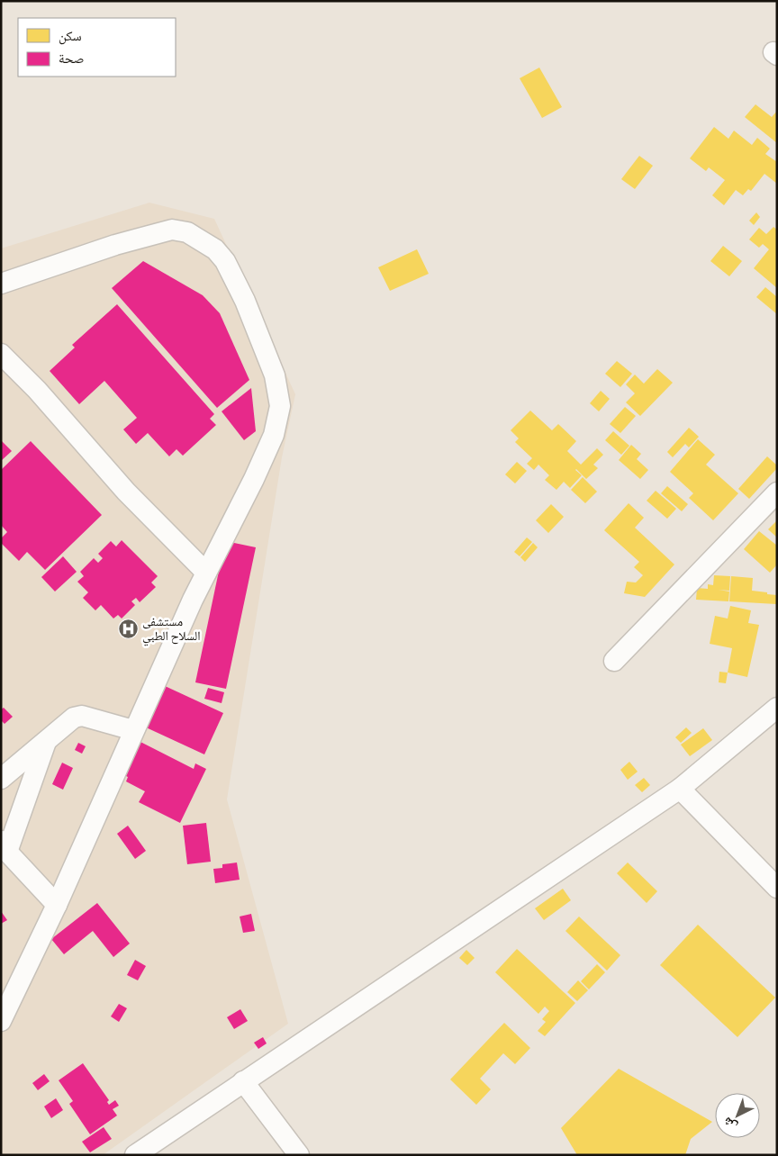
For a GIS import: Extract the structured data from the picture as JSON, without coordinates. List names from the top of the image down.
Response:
{
  "places": {
    "hospital": ["مستشفى السلاح الطبي"]
  },
  "legend": ["سكن", "صحة"],
  "north": "bottom left"
}
